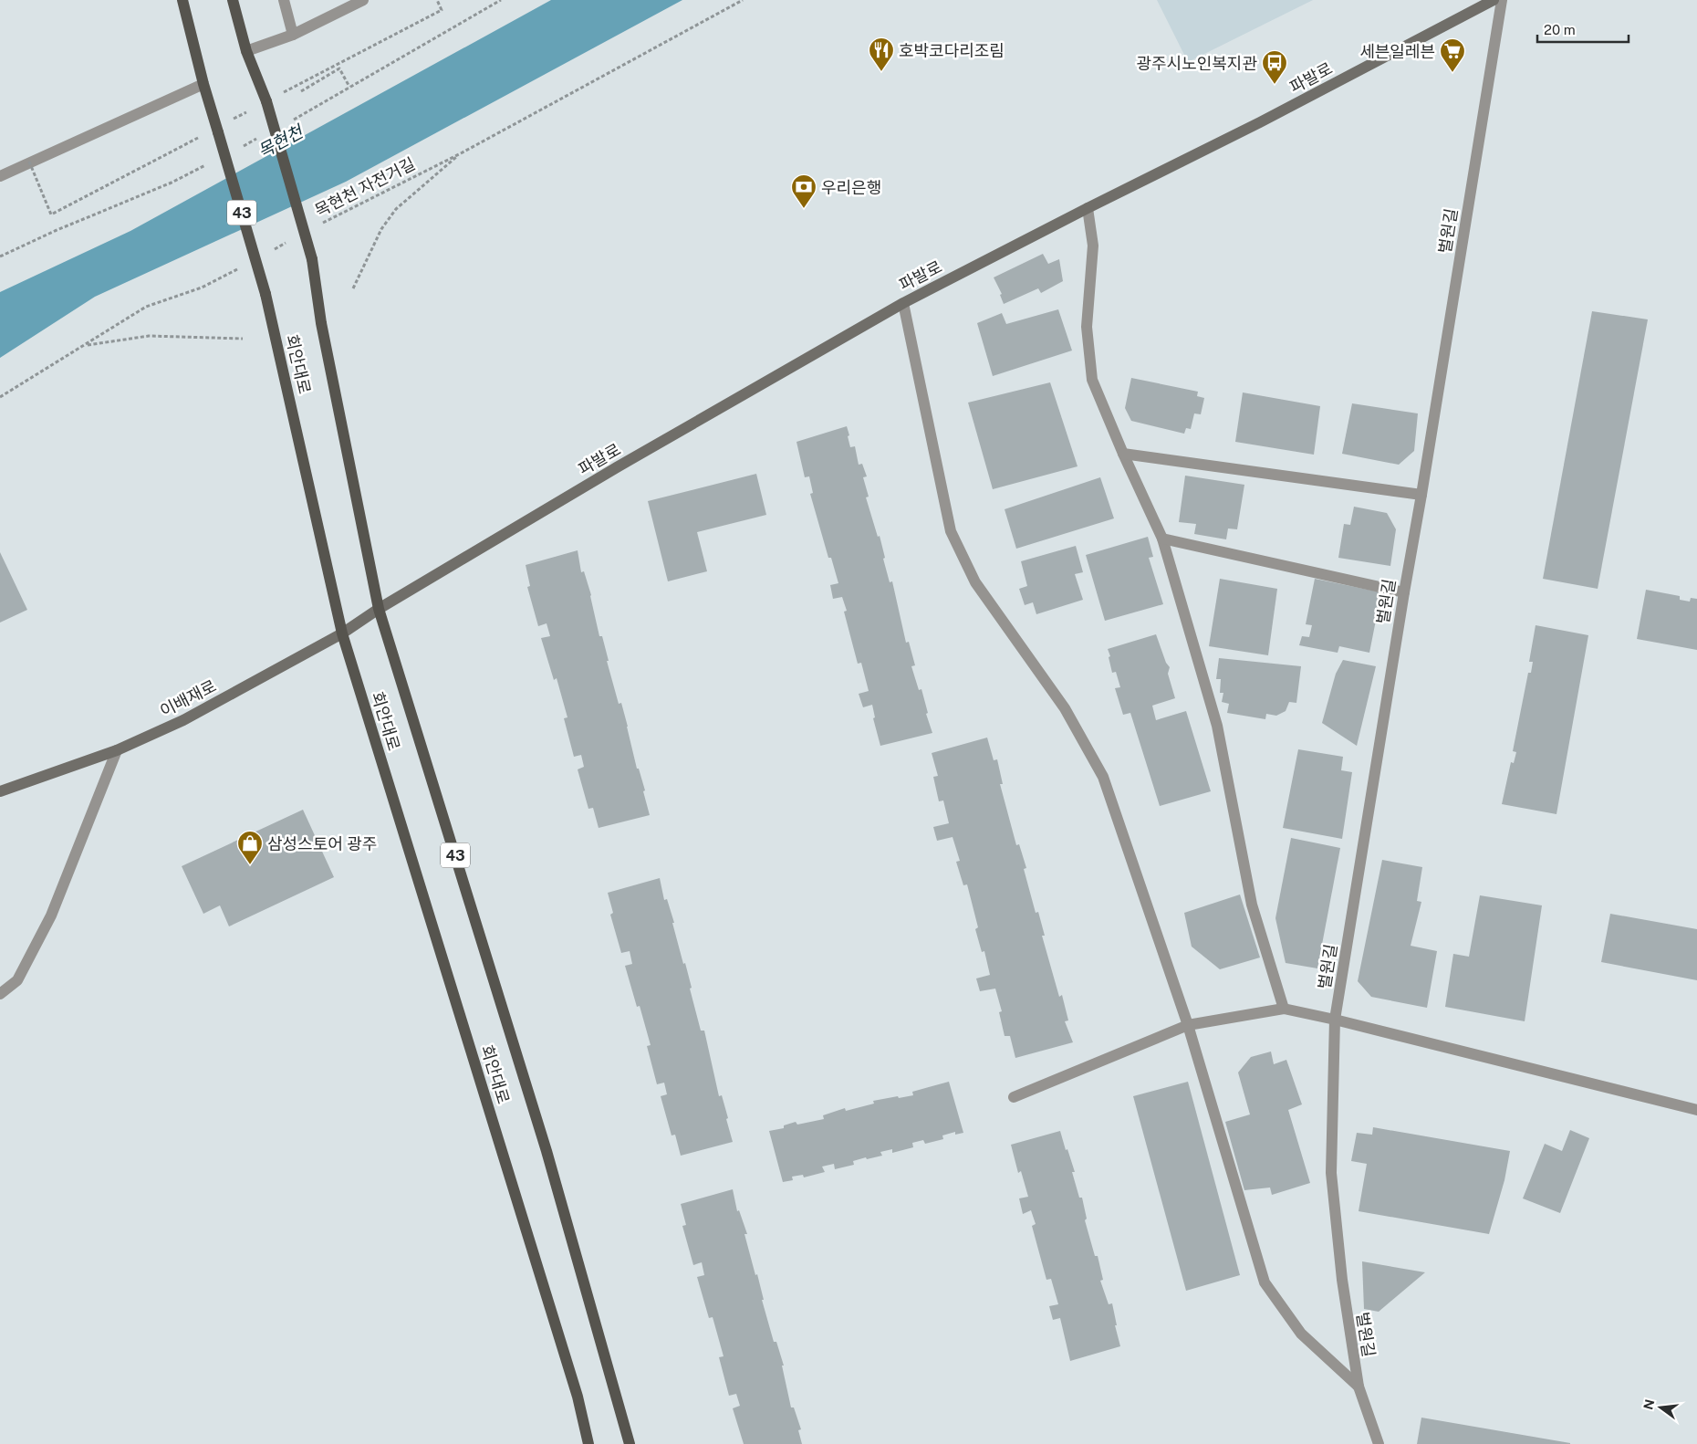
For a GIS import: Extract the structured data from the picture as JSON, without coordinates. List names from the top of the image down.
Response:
{
  "streets": {
    "main road": [
      "파발로",
      "43",
      "회안대로",
      "이배재로"
    ],
    "street": ["벌원길"],
    "path": ["목현천 자전거길"]
  },
  "crossings": [
    ["파발로", "회안대로"],
    ["파발로", "이배재로"],
    ["43", "회안대로"],
    ["회안대로", "이배재로"]
  ],
  "water": ["목현천"],
  "places": {
    "restaurant": ["호박코다리조림"],
    "supermarket": ["세븐일레븐"],
    "bus stop": ["광주시노인복지관"],
    "bank": ["우리은행"],
    "shop": ["삼성스토어 광주"]
  },
  "scale_bar": "20 m",
  "north": "left"
}
